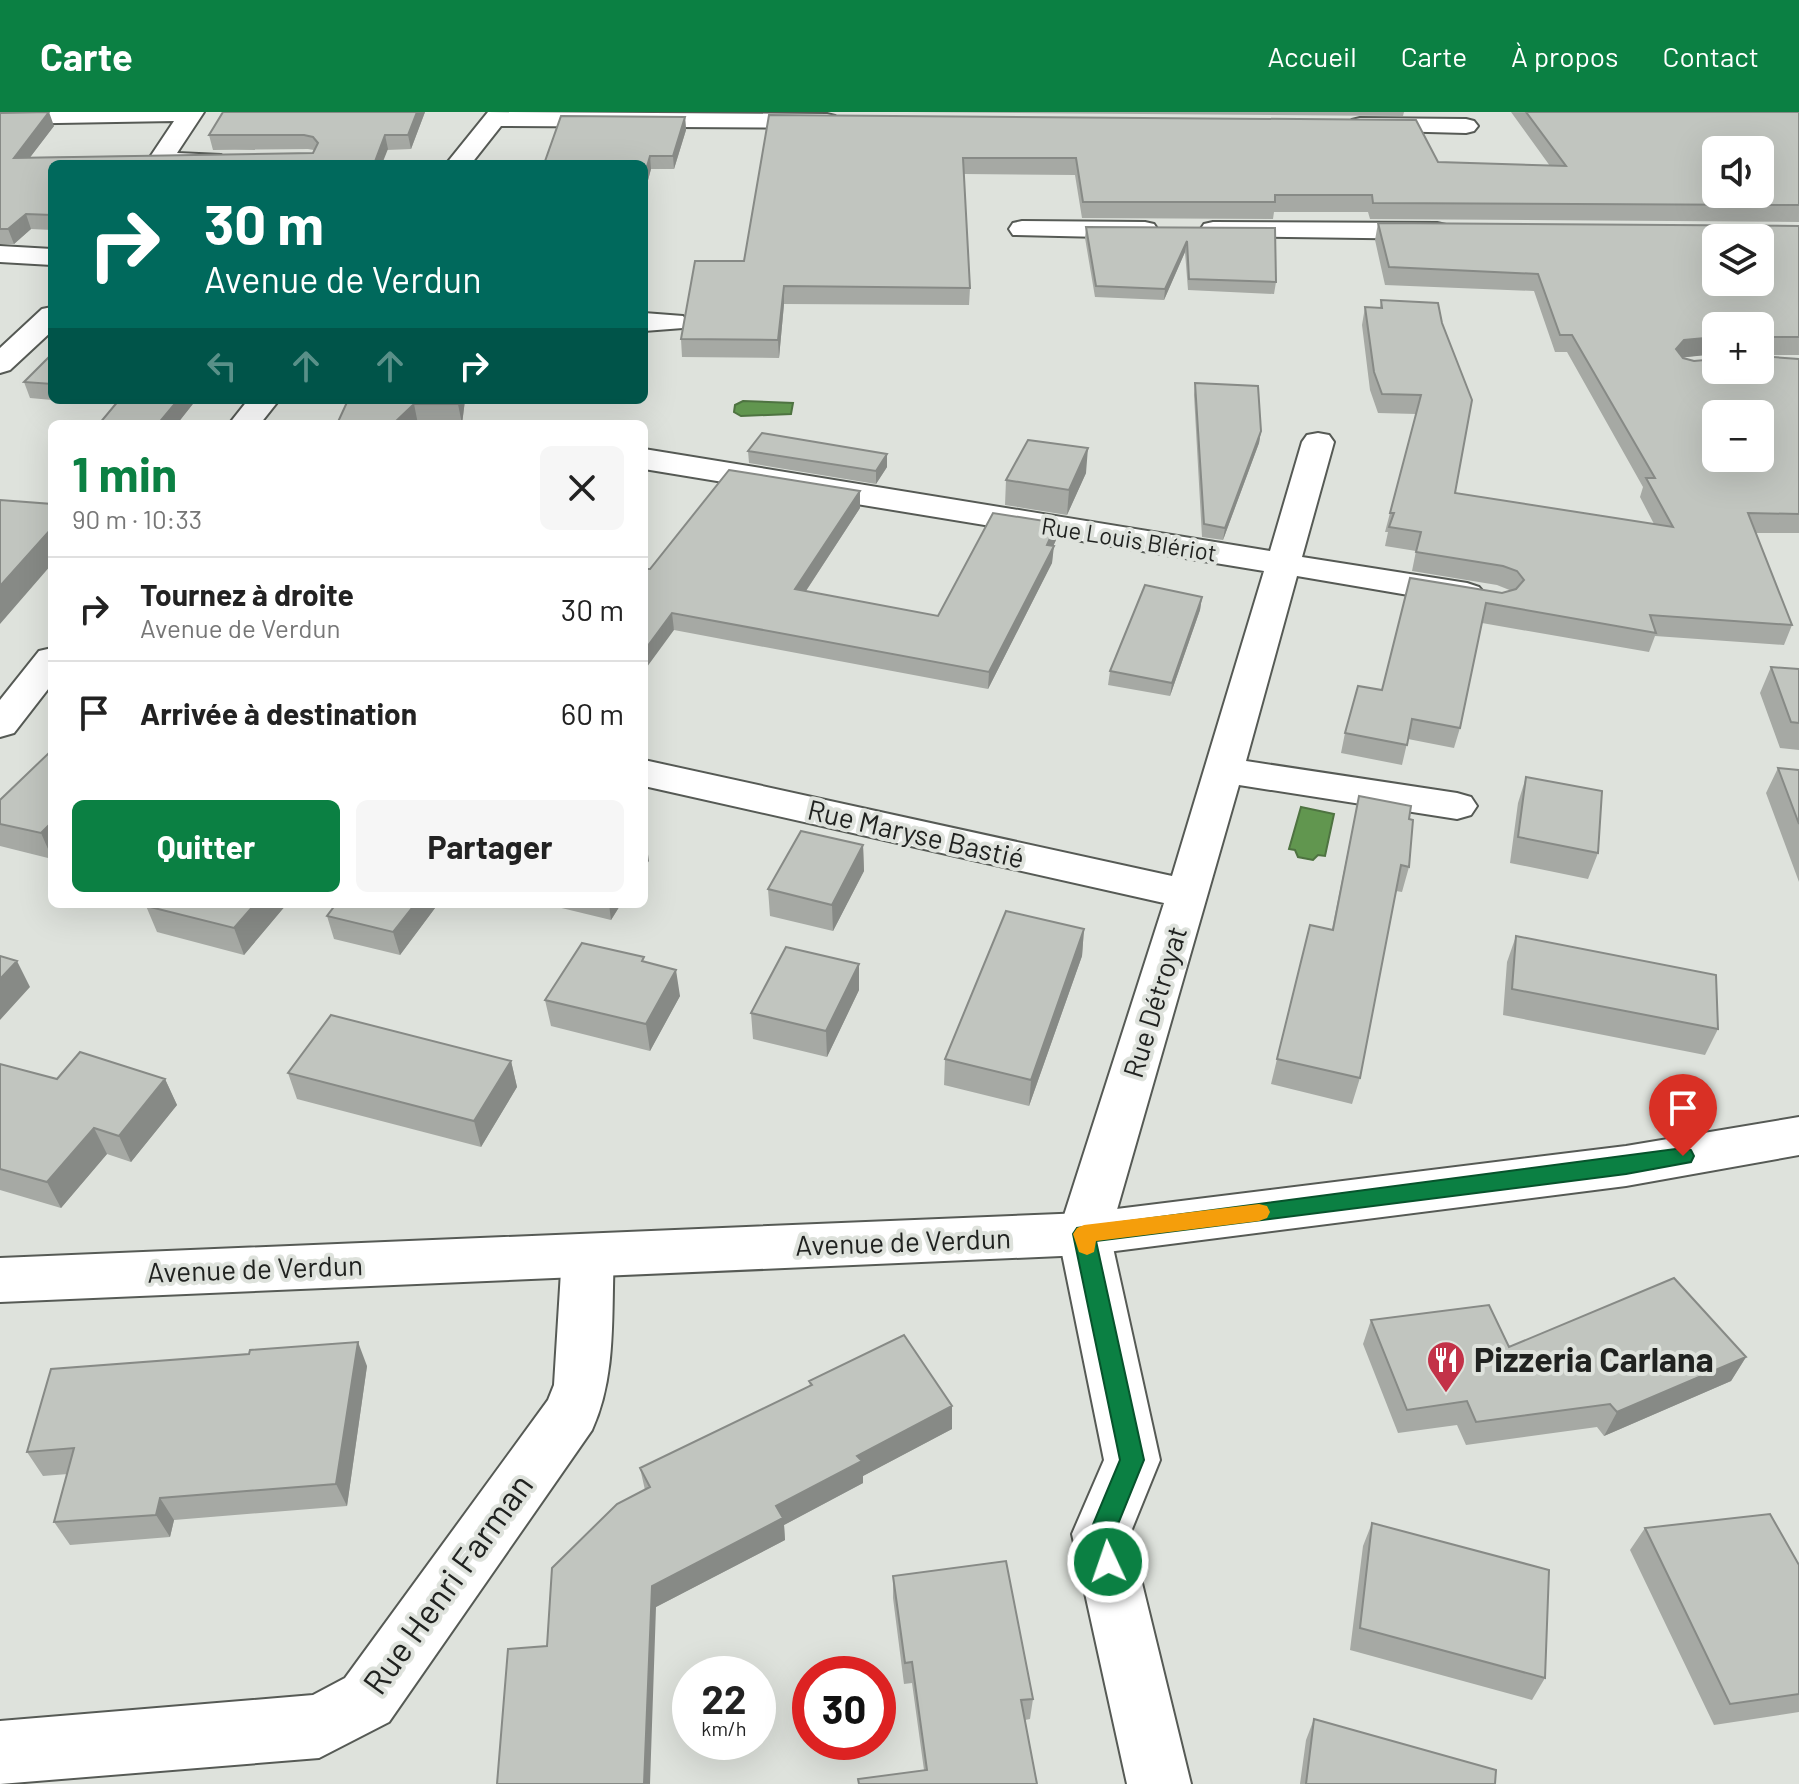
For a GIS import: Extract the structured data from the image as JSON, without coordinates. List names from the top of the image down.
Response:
{
  "streets": {
    "street": [
      "Rue Louis Blériot",
      "Rue Maryse Bastié",
      "Rue Détroyat",
      "Avenue de Verdun",
      "Rue Henri Farman"
    ]
  },
  "crossings": [
    ["Rue Louis Blériot", "Rue Détroyat"],
    ["Rue Maryse Bastié", "Rue Détroyat"],
    ["Rue Détroyat", "Avenue de Verdun"],
    ["Avenue de Verdun", "Rue Henri Farman"]
  ],
  "places": {
    "restaurant": ["Pizzeria Carlana"]
  },
  "page": {
    "header": "Carte",
    "nav": [
      "Accueil",
      "Carte",
      "À propos",
      "Contact"
    ],
    "map_buttons": ["+", "−"],
    "turn": ["30 m", "Avenue de Verdun"],
    "heading": ["1 min", "90 m · 10:33"],
    "list": [
      {
        "name": "Tournez à droite",
        "note": "Avenue de Verdun",
        "value": "30 m"
      },
      {
        "name": "Arrivée à destination",
        "value": "60 m"
      }
    ],
    "buttons": ["Quitter", "Partager"],
    "speed": "22 km/h",
    "limit": "30"
  }
}
